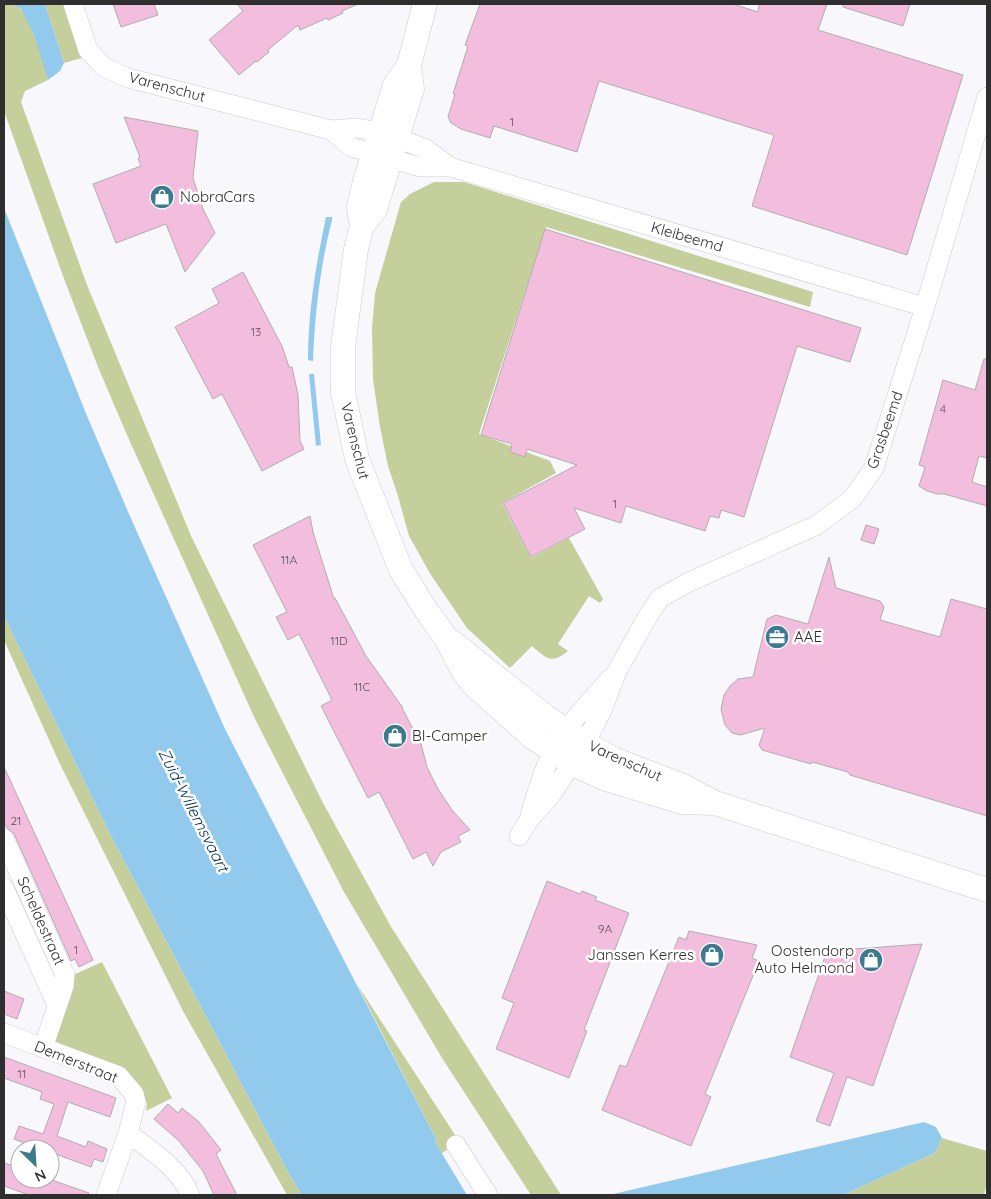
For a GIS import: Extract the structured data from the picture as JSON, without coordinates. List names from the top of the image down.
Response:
{
  "streets": {
    "street": [
      "Varenschut",
      "Kleibeemd",
      "Grasbeemd",
      "Scheldestraat",
      "Demerstraat"
    ]
  },
  "crossings": [
    ["Varenschut", "Kleibeemd"],
    ["Varenschut", "Grasbeemd"],
    ["Kleibeemd", "Grasbeemd"],
    ["Scheldestraat", "Demerstraat"]
  ],
  "water": ["Zuid-Willemsvaart"],
  "places": {
    "shop": [
      "NobraCars",
      "BI-Camper",
      "Janssen Kerres",
      "Oostendorp Auto Helmond"
    ],
    "office": ["AAE"]
  },
  "house_numbers": [
    "1",
    "13",
    "4",
    "1",
    "11A",
    "11D",
    "11C",
    "21",
    "9A",
    "1",
    "11"
  ],
  "north": "bottom right"
}
